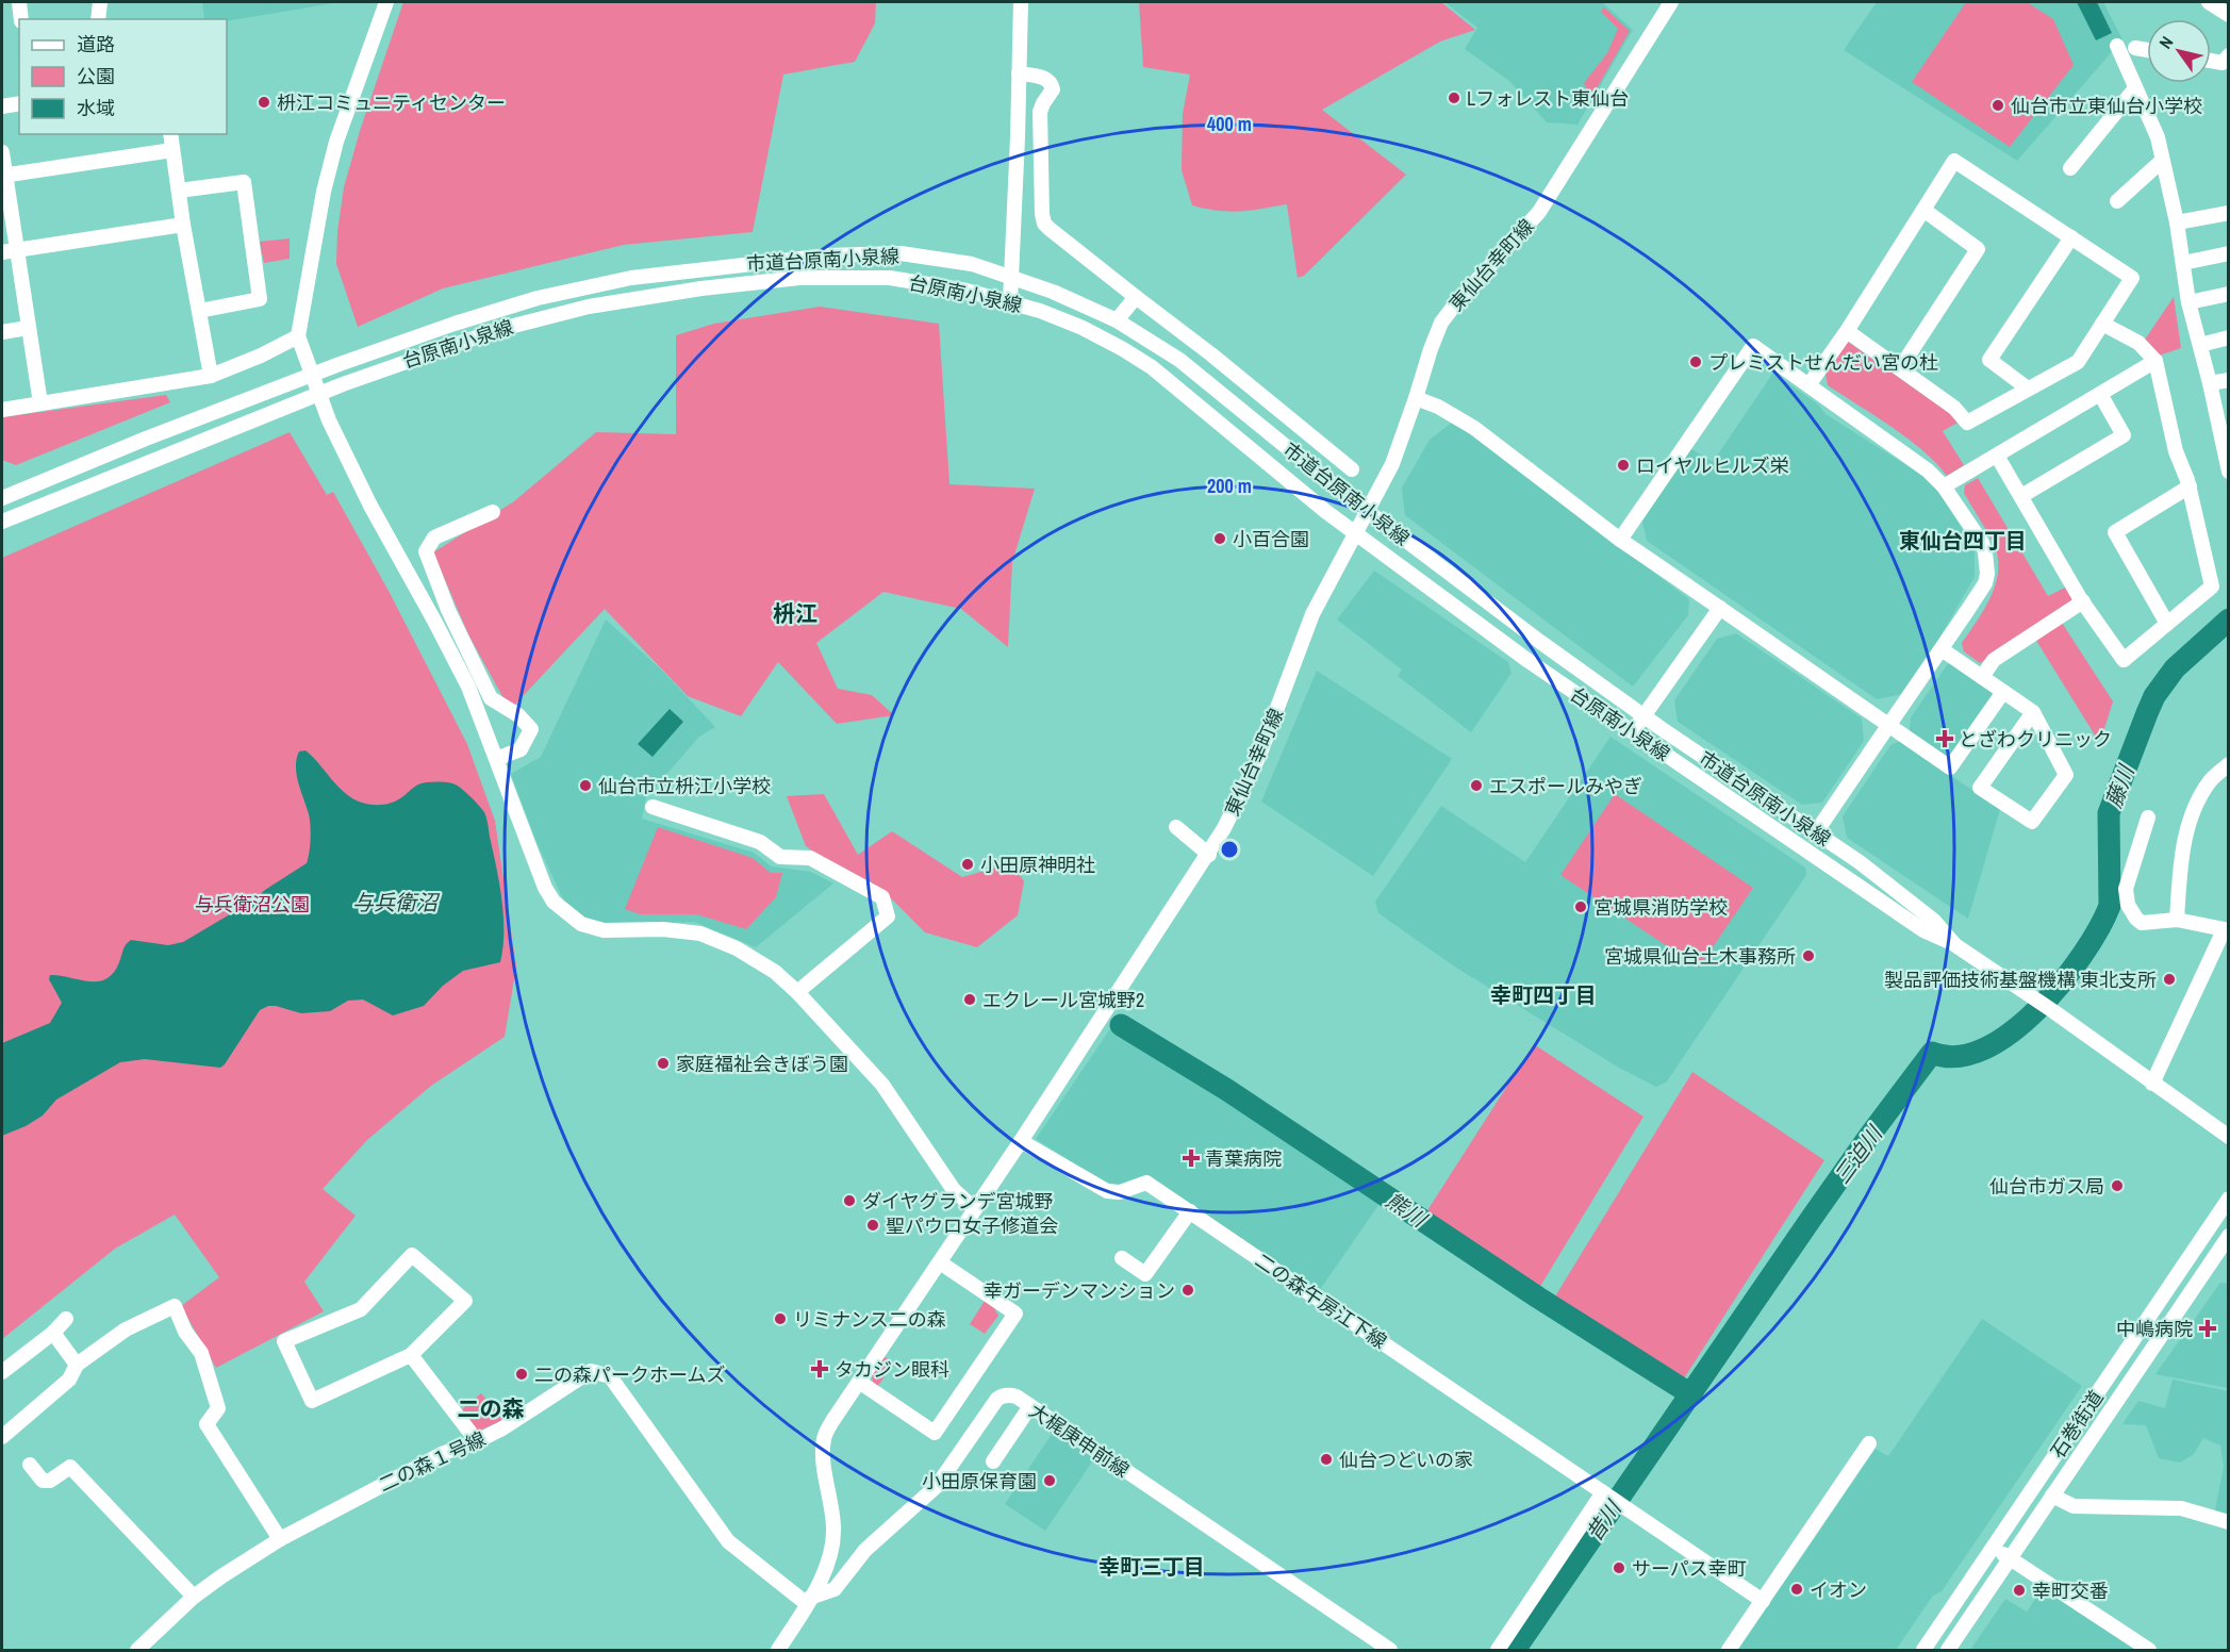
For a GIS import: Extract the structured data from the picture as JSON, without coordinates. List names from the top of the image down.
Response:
{
  "streets": {
    "street": [
      "市道台原南小泉線",
      "東仙台幸町線",
      "台原南小泉線",
      "二の森午房江下線",
      "石巻街道",
      "大梶庚申前線",
      "二の森１号線"
    ]
  },
  "crossings": [
    ["市道台原南小泉線", "東仙台幸町線"],
    ["市道台原南小泉線", "台原南小泉線"],
    ["東仙台幸町線", "台原南小泉線"],
    ["東仙台幸町線", "二の森午房江下線"],
    ["東仙台幸町線", "大梶庚申前線"],
    ["東仙台幸町線", "二の森１号線"],
    ["大梶庚申前線", "二の森１号線"]
  ],
  "districts": [
    "東仙台四丁目",
    "枡江",
    "幸町四丁目",
    "二の森",
    "幸町三丁目"
  ],
  "water": [
    "藤川",
    "与兵衛沼",
    "三迫川",
    "熊川",
    "昔川"
  ],
  "parks": ["与兵衛沼公園"],
  "places": {
    "other": [
      "Lフォレスト東仙台",
      "枡江コミュニティセンター",
      "仙台市立東仙台小学校",
      "プレミストせんだい宮の杜",
      "ロイヤルヒルズ栄",
      "小百合園",
      "仙台市立枡江小学校",
      "エスポールみやぎ",
      "小田原神明社",
      "宮城県消防学校",
      "宮城県仙台土木事務所",
      "製品評価技術基盤機構 東北支所",
      "エクレール宮城野2",
      "家庭福祉会きぼう園",
      "仙台市ガス局",
      "ダイヤグランデ宮城野",
      "聖パウロ女子修道会",
      "幸ガーデンマンション",
      "リミナンス二の森",
      "二の森パークホームズ",
      "仙台つどいの家",
      "小田原保育園",
      "サーパス幸町",
      "イオン",
      "幸町交番"
    ],
    "health": [
      "とざわクリニック",
      "青葉病院",
      "中嶋病院",
      "タカジン眼科"
    ]
  },
  "legend": ["道路", "公園", "水域"],
  "north": "top left",
  "rings": ["400 m", "200 m"]
}
